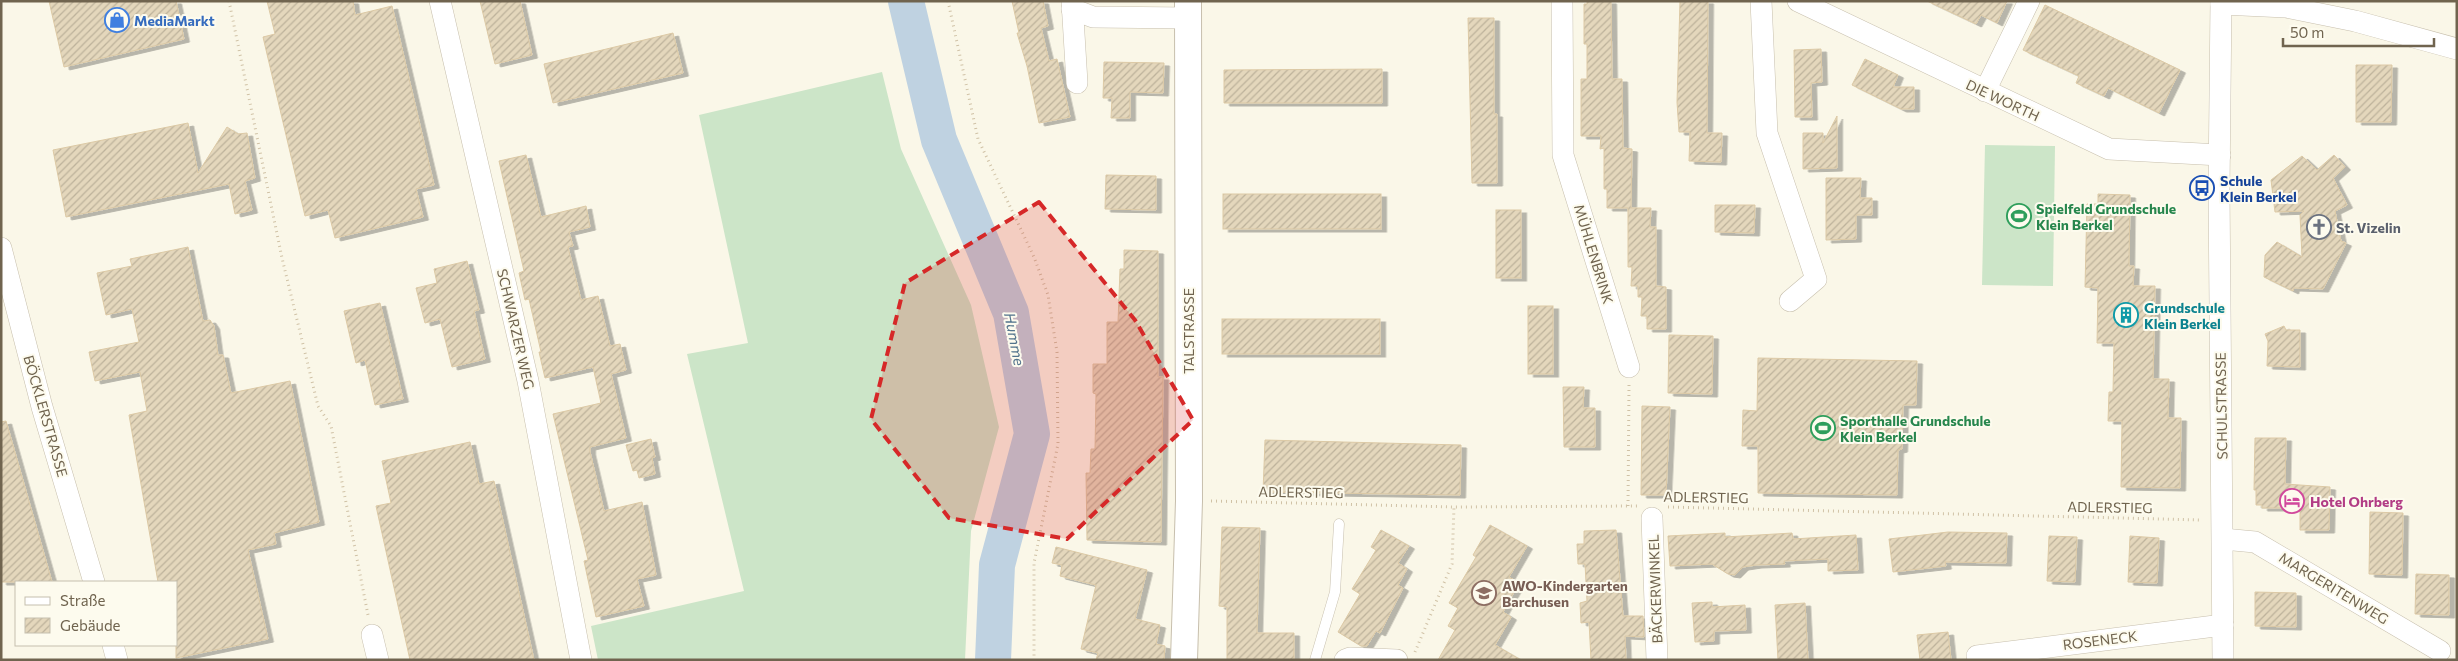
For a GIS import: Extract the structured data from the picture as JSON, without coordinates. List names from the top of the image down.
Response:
{
  "streets": {
    "street": [
      "DIE WORTH",
      "MÜHLENBRINK",
      "SCHWARZER WEG",
      "TALSTRASSE",
      "SCHULSTRASSE",
      "BÖCKLERSTRASSE",
      "MARGERITENWEG",
      "BÄCKERWINKEL",
      "ROSENECK"
    ],
    "path": ["ADLERSTIEG"]
  },
  "crossings": [
    ["DIE WORTH", "SCHULSTRASSE"],
    ["TALSTRASSE", "ADLERSTIEG"],
    ["SCHULSTRASSE", "ADLERSTIEG"],
    ["SCHULSTRASSE", "MARGERITENWEG"],
    ["SCHULSTRASSE", "ROSENECK"],
    ["ADLERSTIEG", "MARGERITENWEG"],
    ["ADLERSTIEG", "BÄCKERWINKEL"]
  ],
  "water": ["Humme"],
  "places": {
    "shop": ["MediaMarkt"],
    "bus stop": ["Schule Klein Berkel"],
    "sports": ["Spielfeld Grundschule Klein Berkel", "Sporthalle Grundschule Klein Berkel"],
    "church": ["St. Vizelin"],
    "building": ["Grundschule Klein Berkel"],
    "hotel": ["Hotel Ohrberg"],
    "school or university": ["AWO-Kindergarten Barchusen"]
  },
  "legend": ["Straße", "Gebäude"],
  "scale_bar": "50 m"
}
